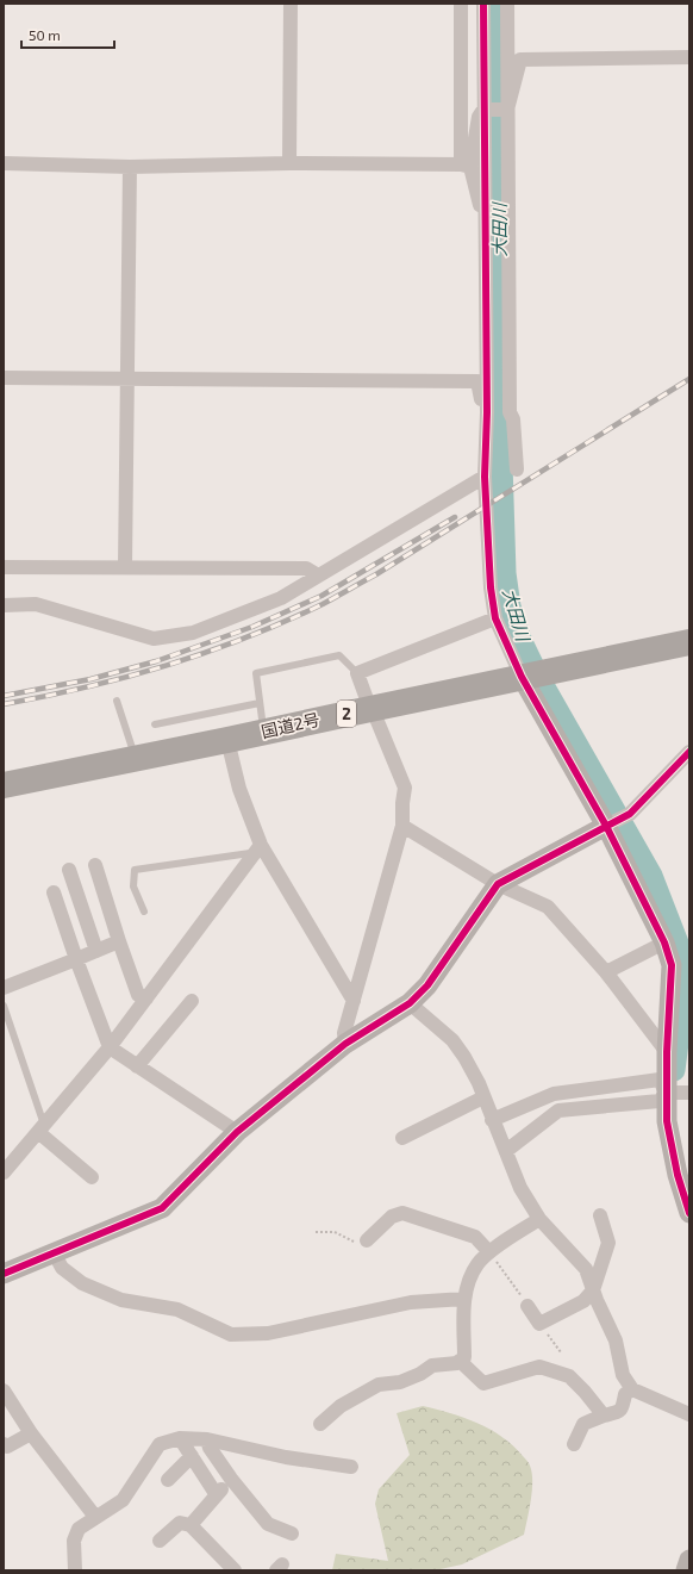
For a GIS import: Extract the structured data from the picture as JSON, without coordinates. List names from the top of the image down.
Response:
{
  "streets": {
    "highway": ["2", "国道2号"]
  },
  "water": ["大田川"],
  "scale_bar": "50 m"
}
